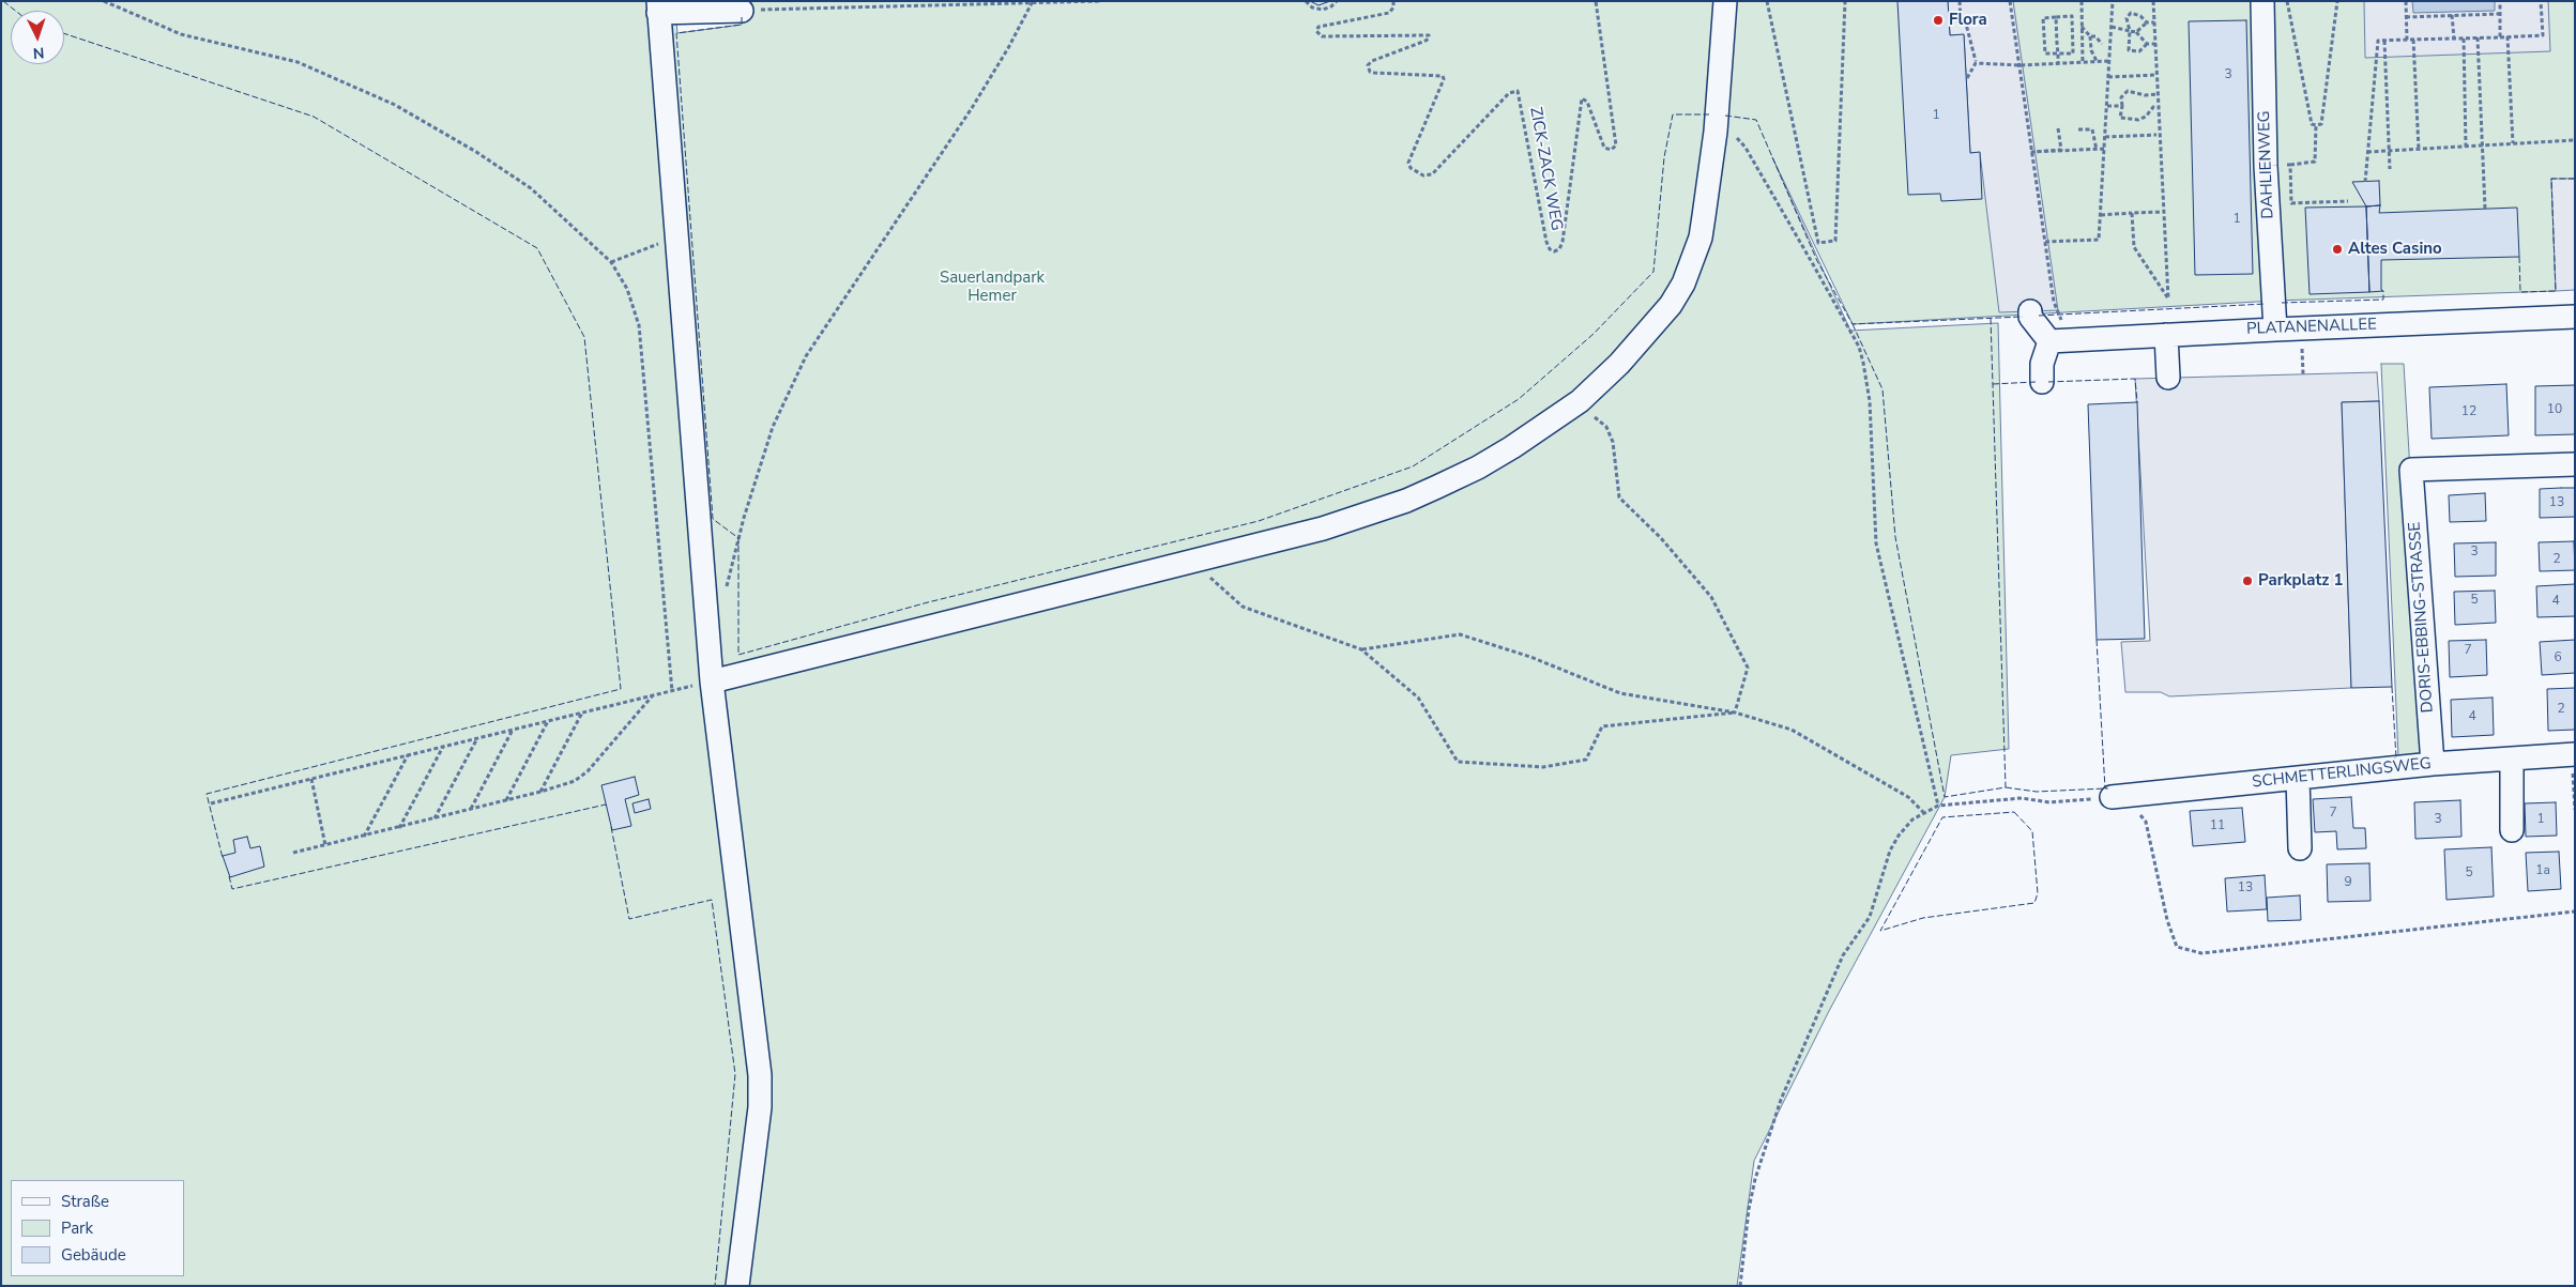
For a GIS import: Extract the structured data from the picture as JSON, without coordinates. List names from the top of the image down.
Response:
{
  "streets": {
    "street": [
      "DAHLIENWEG",
      "PLATANENALLEE",
      "DORIS-EBBING-STRASSE",
      "SCHMETTERLINGSWEG"
    ],
    "path": ["ZICK-ZACK WEG"]
  },
  "crossings": [
    ["DAHLIENWEG", "PLATANENALLEE"],
    ["DORIS-EBBING-STRASSE", "SCHMETTERLINGSWEG"]
  ],
  "parks": ["Sauerlandpark Hemer"],
  "places": ["Flora", "Altes Casino", "Parkplatz 1"],
  "house_numbers": [
    "3",
    "1",
    "1",
    "10",
    "12",
    "13",
    "3",
    "2",
    "5",
    "4",
    "7",
    "6",
    "2",
    "4",
    "7",
    "3",
    "1",
    "11",
    "1a",
    "5",
    "9",
    "13"
  ],
  "legend": ["Straße", "Park", "Gebäude"],
  "north": "bottom"
}
